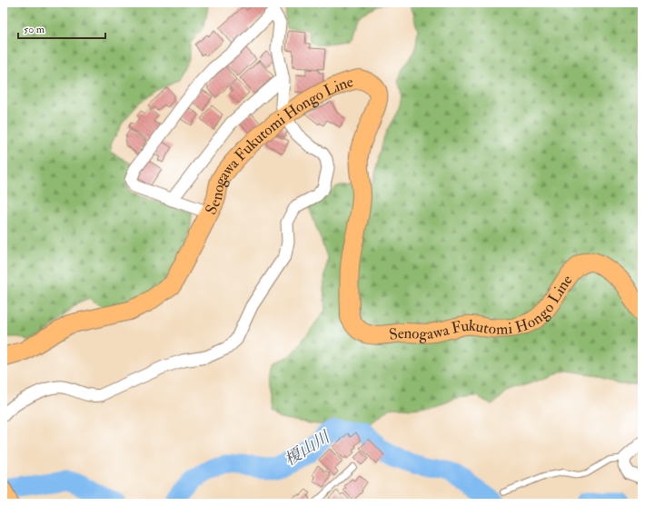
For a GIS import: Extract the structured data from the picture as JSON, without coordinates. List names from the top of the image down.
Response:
{
  "streets": {
    "main road": ["Senogawa Fukutomi Hongo Line"]
  },
  "water": ["榎山川"],
  "scale_bar": "50 m"
}
